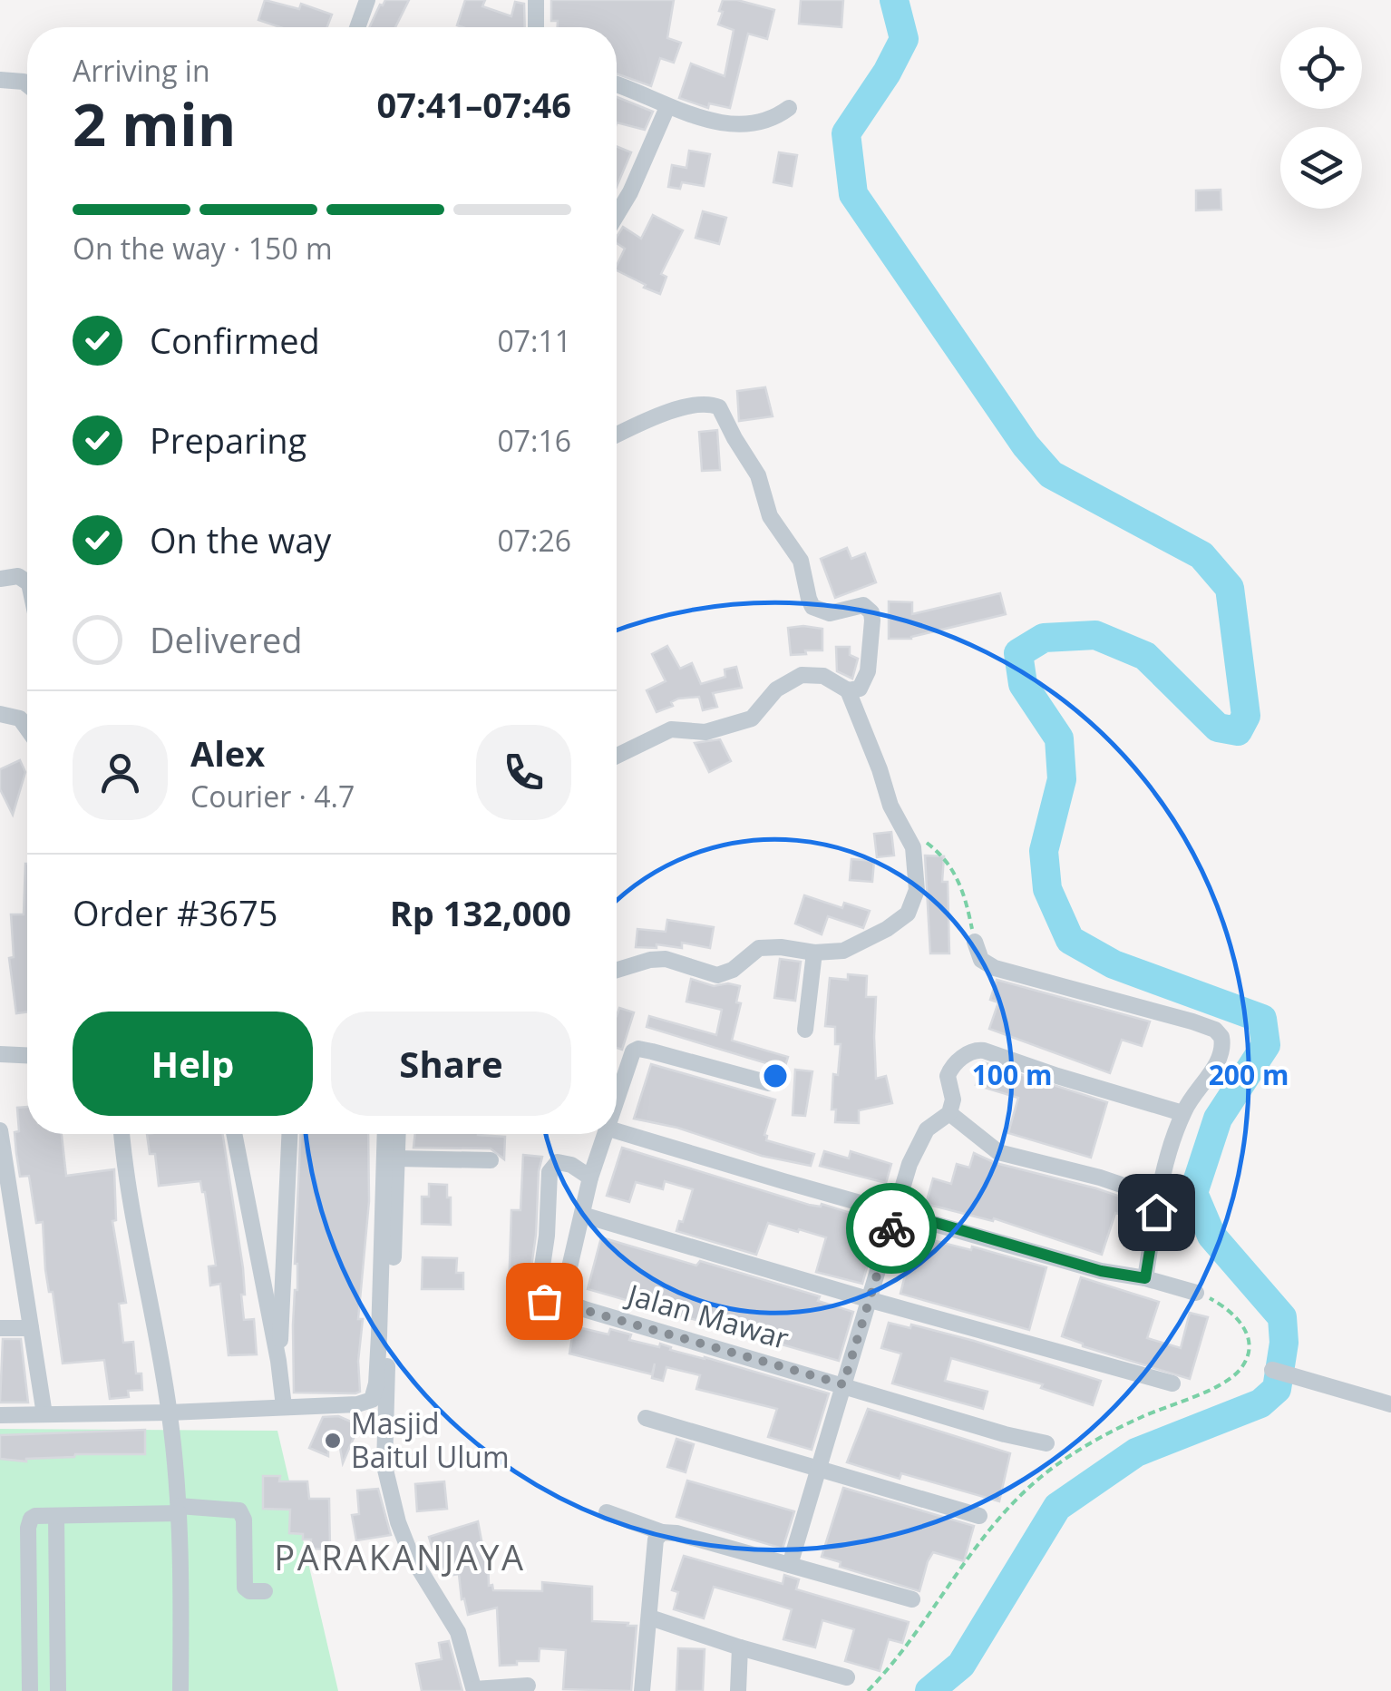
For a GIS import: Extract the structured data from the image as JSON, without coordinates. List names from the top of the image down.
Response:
{
  "streets": {
    "street": ["Jalan Mawar"]
  },
  "districts": ["PARAKANJAYA"],
  "places": ["Masjid Baitul Ulum"],
  "page": {
    "heading": ["2 min", "Arriving in", "07:41–07:46"],
    "panel": [
      "Alex",
      "Courier · 4.7",
      "Order #3675",
      "Rp 132,000"
    ],
    "bar": "On the way · 150 m",
    "list": [
      ["Confirmed", "07:11"],
      ["Preparing", "07:16"],
      ["On the way", "07:26"],
      "Delivered"
    ],
    "buttons": ["Help", "Share"]
  },
  "rings": ["100 m", "200 m"]
}
